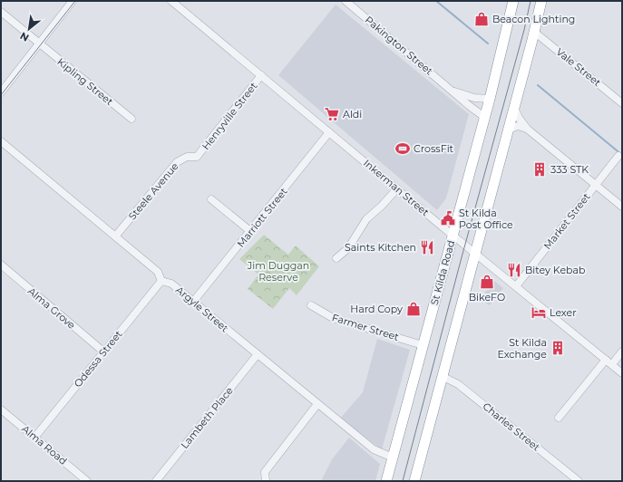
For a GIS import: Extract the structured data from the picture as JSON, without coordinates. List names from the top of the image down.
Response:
{
  "streets": {
    "highway": ["St Kilda Road"],
    "street": [
      "Pakington Street",
      "Vale Street",
      "Kipling Street",
      "Henryville Street",
      "Inkerman Street",
      "Steele Avenue",
      "Marriott Street",
      "Market Street",
      "Alma Grove",
      "Argyle Street",
      "Farmer Street",
      "Odessa Street",
      "Lambeth Place",
      "Charles Street",
      "Alma Road"
    ]
  },
  "crossings": [
    ["Pakington Street", "St Kilda Road"],
    ["Henryville Street", "Inkerman Street"],
    ["Henryville Street", "Steele Avenue"],
    ["Inkerman Street", "Marriott Street"],
    ["Inkerman Street", "Market Street"],
    ["Inkerman Street", "St Kilda Road"],
    ["Marriott Street", "Argyle Street"],
    ["St Kilda Road", "Argyle Street"],
    ["St Kilda Road", "Farmer Street"],
    ["Alma Grove", "Odessa Street"],
    ["Argyle Street", "Odessa Street"],
    ["Argyle Street", "Lambeth Place"],
    ["Odessa Street", "Alma Road"]
  ],
  "parks": ["Jim Duggan Reserve"],
  "places": {
    "shop": ["Beacon Lighting", "BikeFO", "Hard Copy"],
    "supermarket": ["Aldi"],
    "sports": ["CrossFit"],
    "building": ["333 STK", "St Kilda Exchange"],
    "public building": ["St Kilda Post Office"],
    "restaurant": ["Saints Kitchen", "Bitey Kebab"],
    "hotel": ["Lexer"]
  },
  "north": "bottom left"
}
